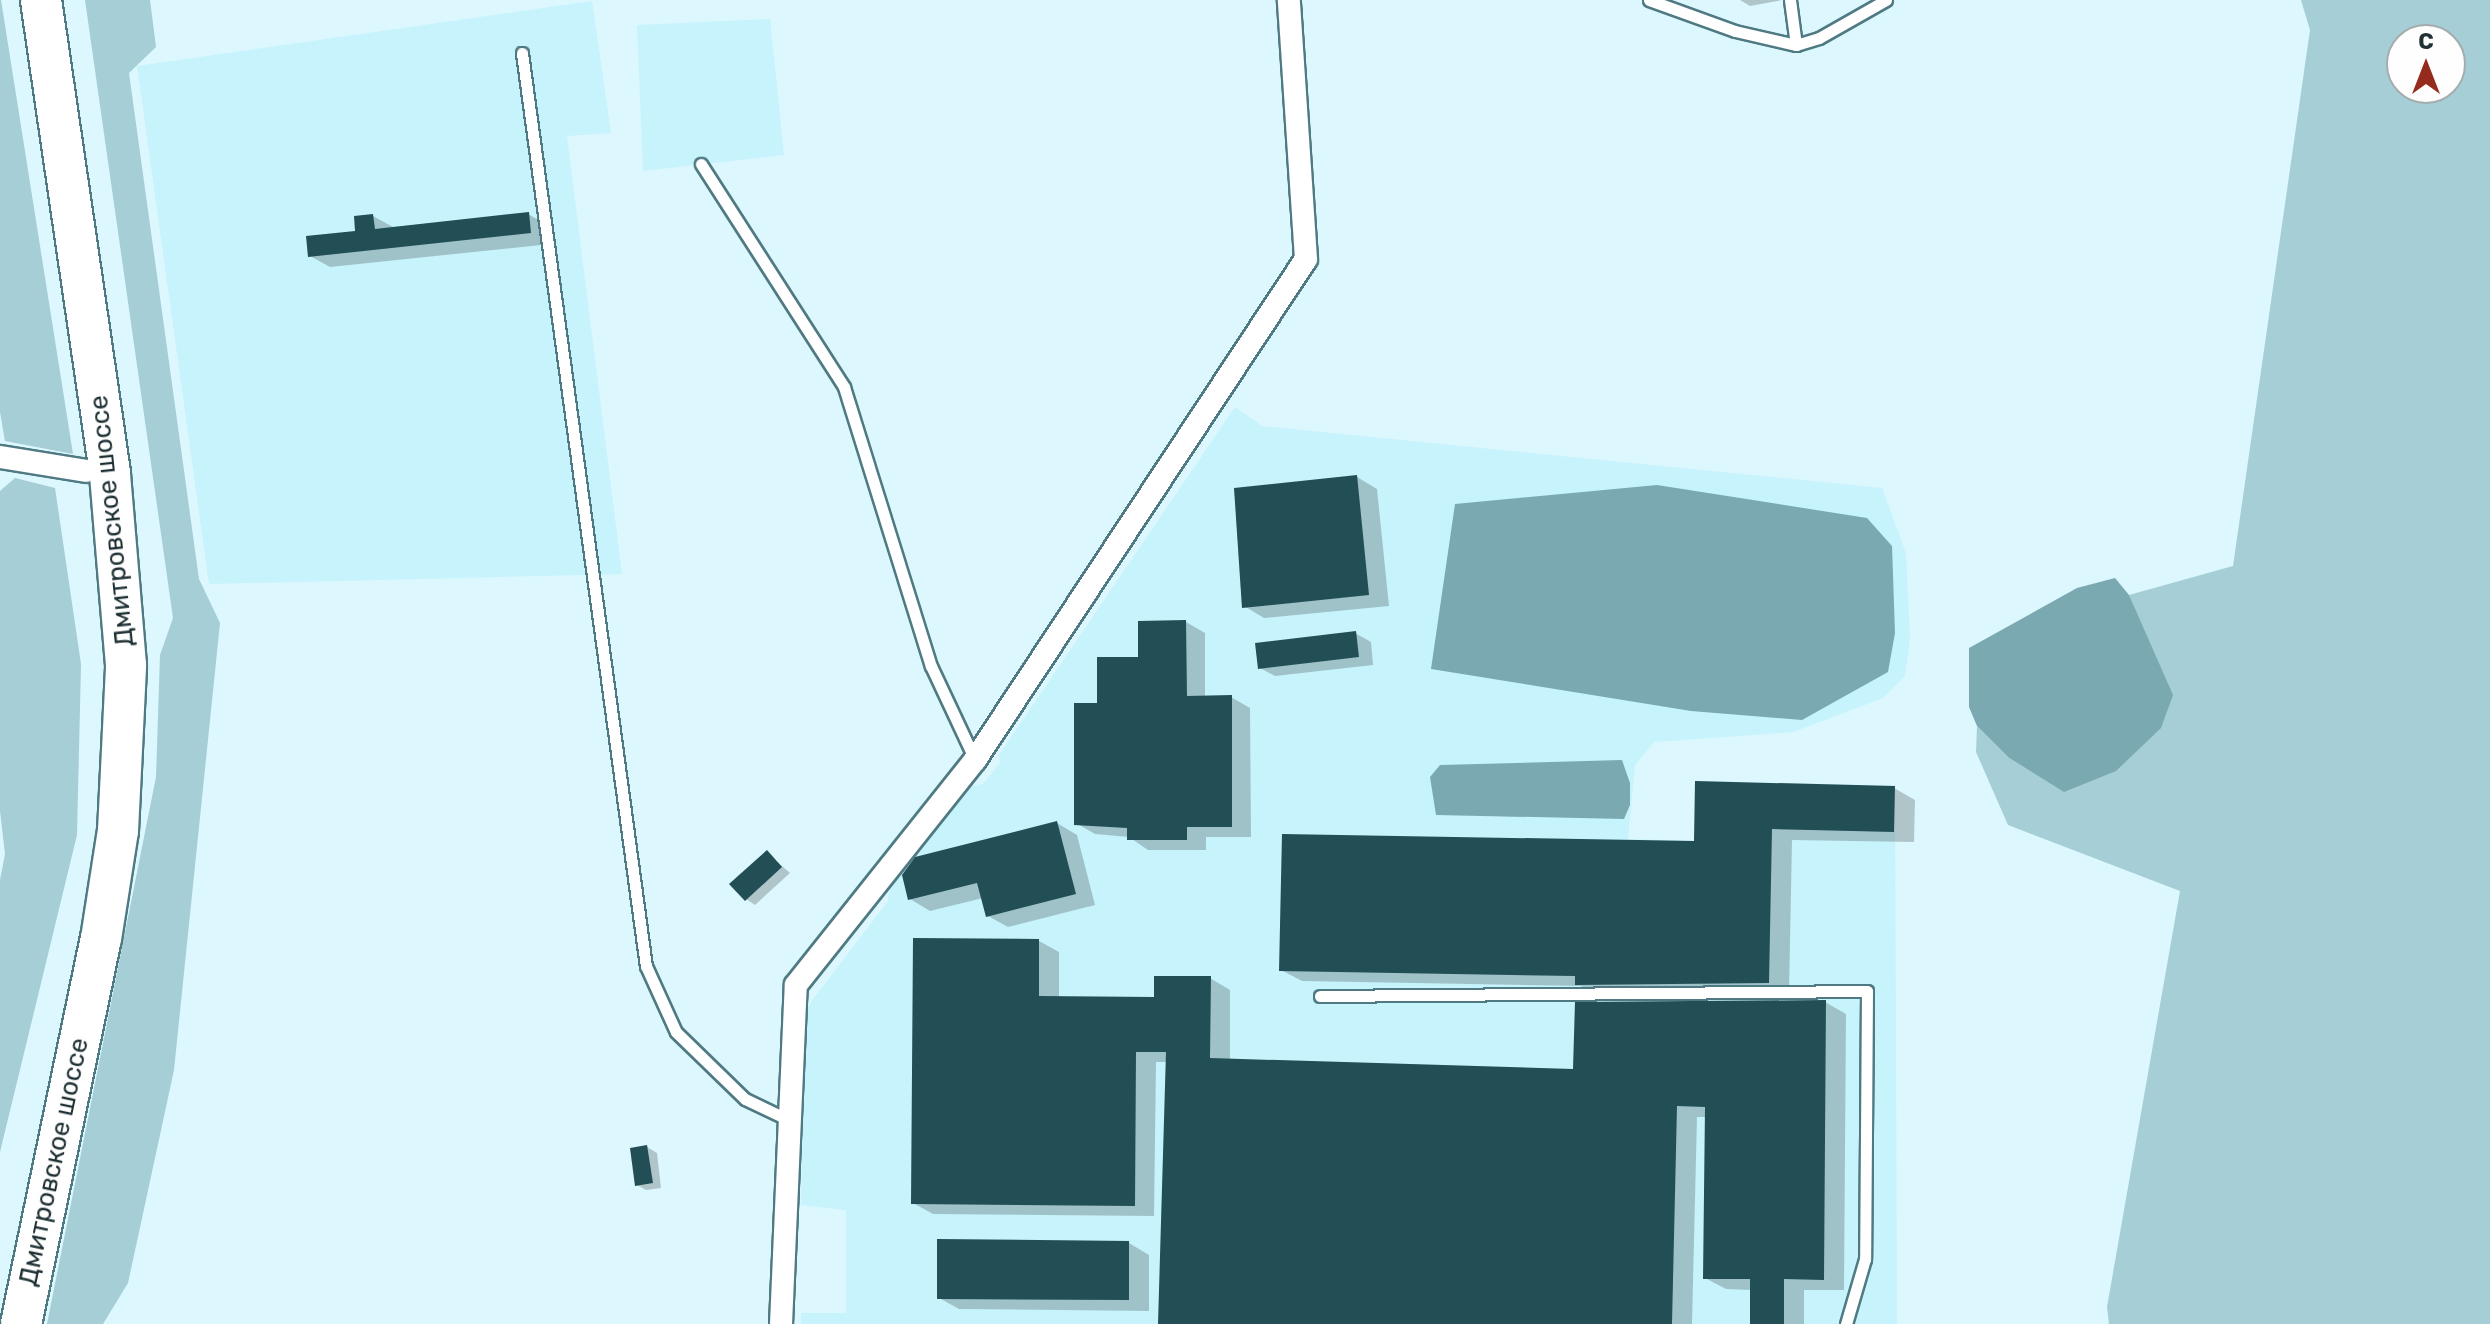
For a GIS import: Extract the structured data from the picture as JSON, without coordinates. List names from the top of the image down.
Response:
{
  "streets": {
    "highway": ["Дмитровское шоссе"]
  },
  "north": "top"
}
